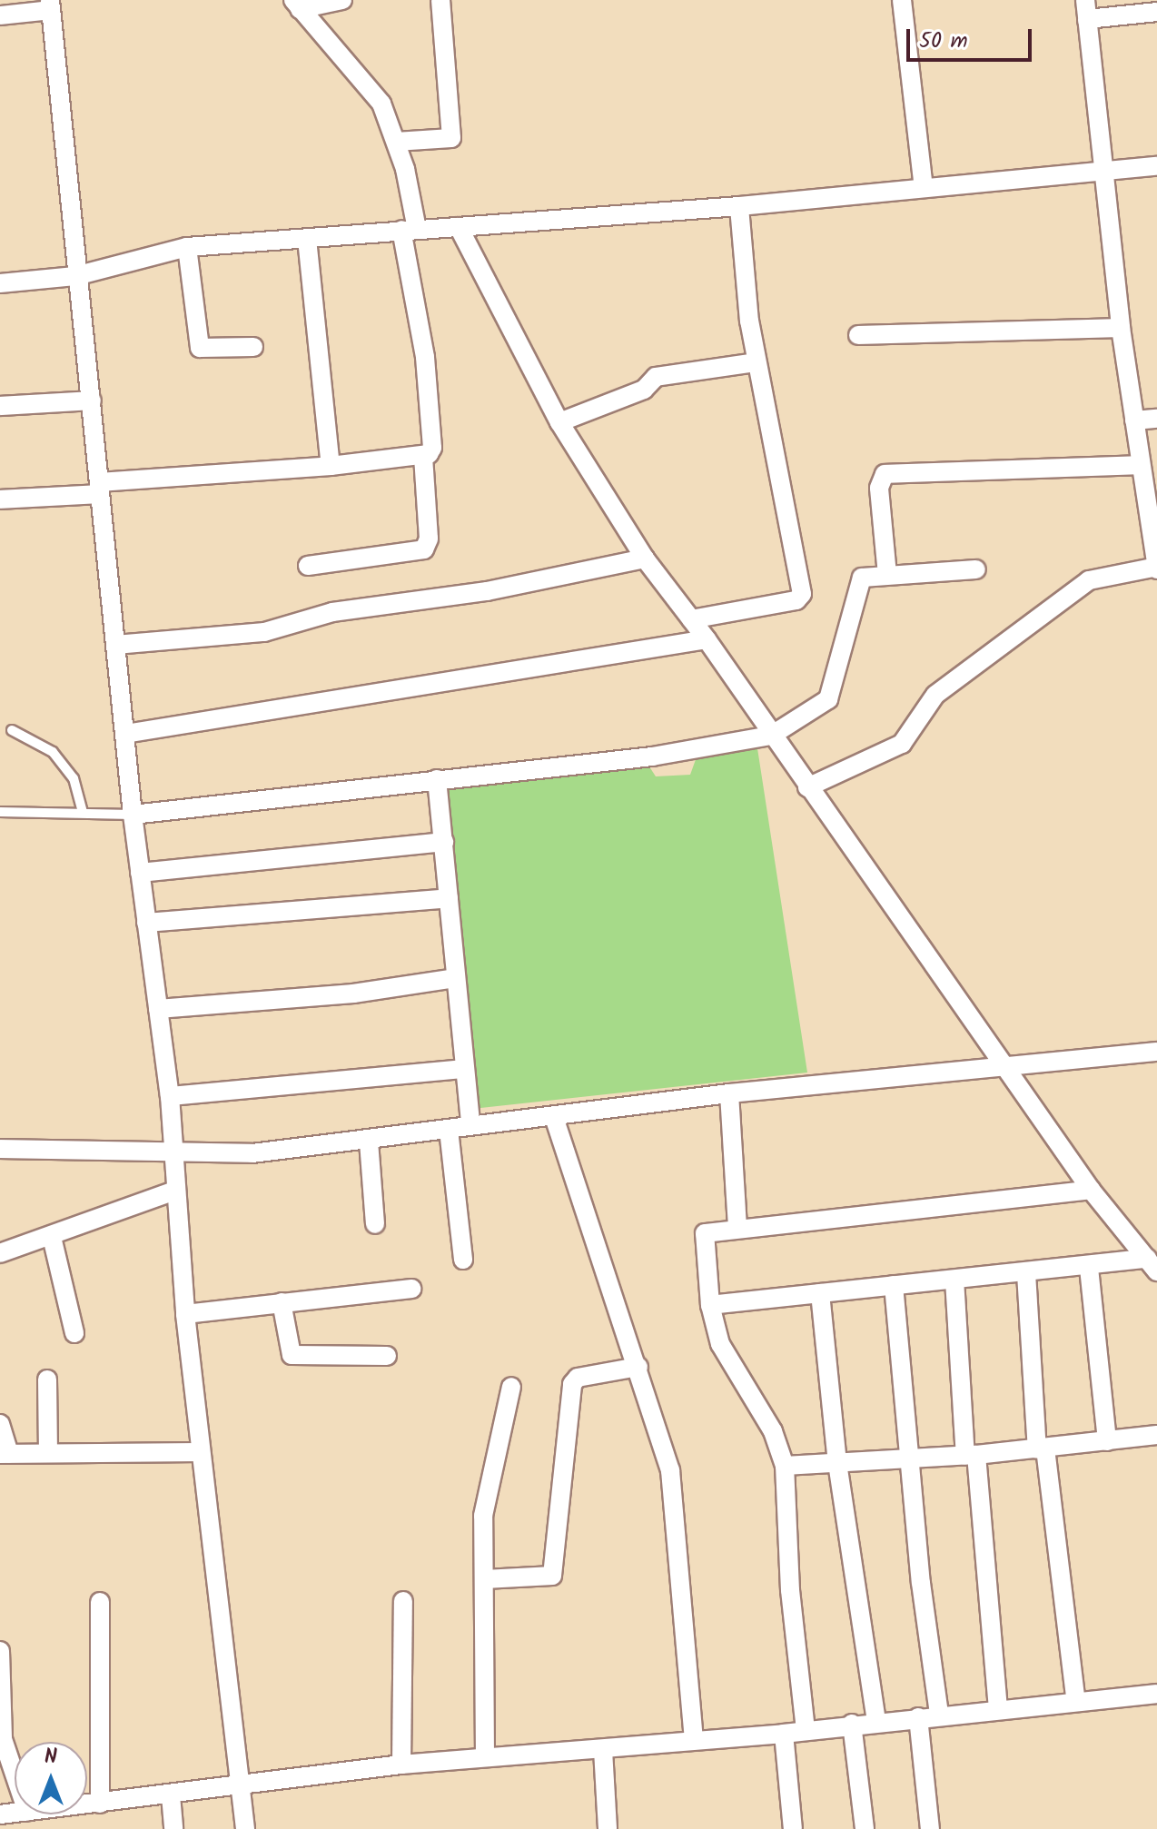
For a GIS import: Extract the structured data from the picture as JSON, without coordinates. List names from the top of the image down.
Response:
{
  "scale_bar": "50 m",
  "north": "top"
}
